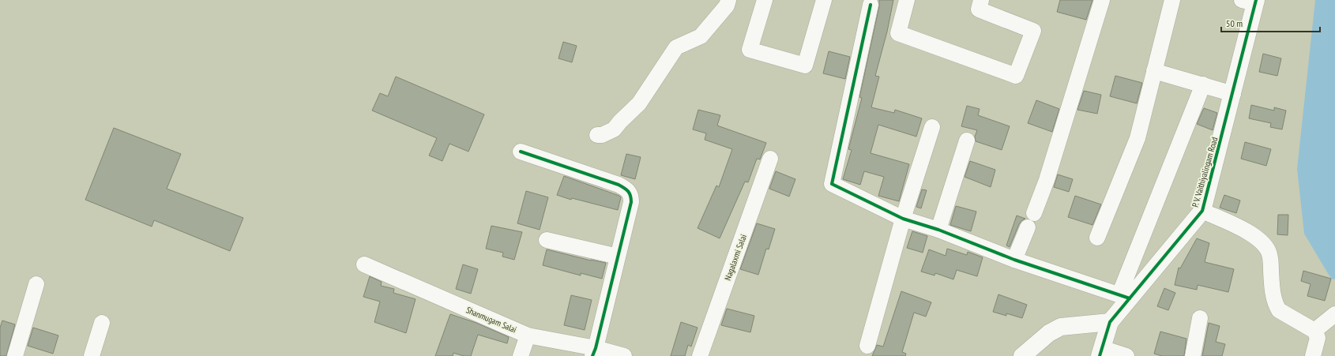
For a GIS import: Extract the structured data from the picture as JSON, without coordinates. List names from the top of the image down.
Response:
{
  "streets": {
    "street": ["P. V. Vaithiyalingam Road", "Nagalaxmi Salai", "Shanmugam Salai"]
  },
  "scale_bar": "50 m"
}
